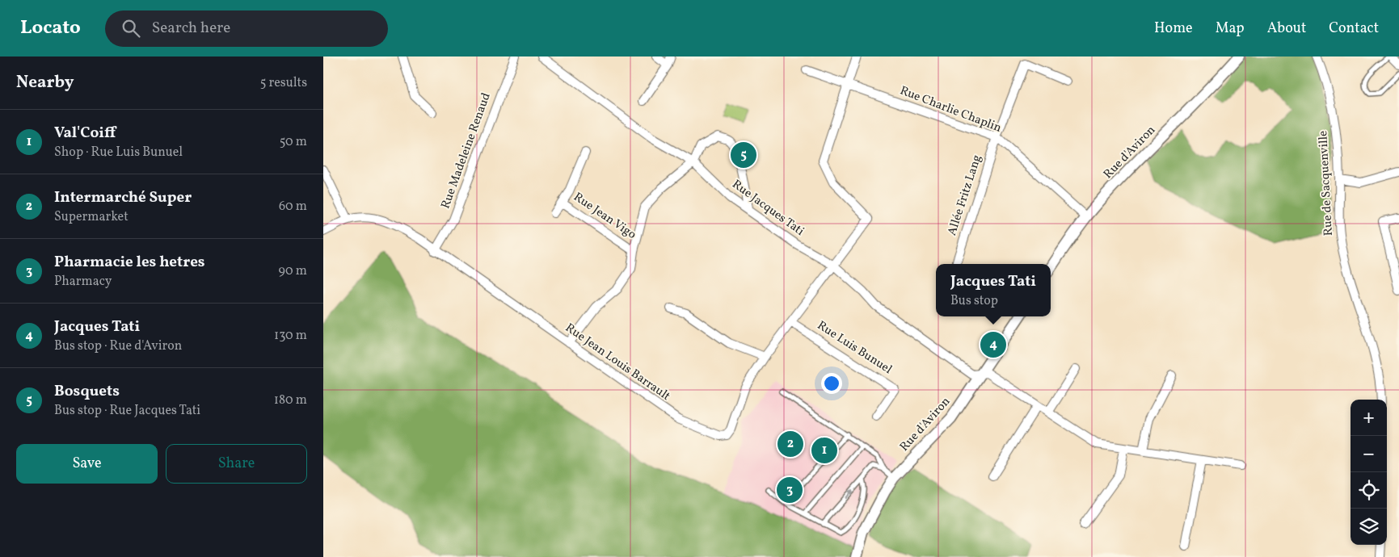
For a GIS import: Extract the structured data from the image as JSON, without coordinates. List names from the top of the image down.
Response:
{
  "streets": {
    "street": [
      "Rue Charlie Chaplin",
      "Rue Madeleine Renaud",
      "Rue d'Aviron",
      "Rue de Sacquenville",
      "Allée Fritz Lang",
      "Rue Jacques Tati",
      "Rue Jean Vigo",
      "Rue Luis Bunuel",
      "Rue Jean Louis Barrault"
    ]
  },
  "crossings": [
    ["Rue Charlie Chaplin", "Rue d'Aviron"],
    ["Rue Charlie Chaplin", "Allée Fritz Lang"],
    ["Rue Charlie Chaplin", "Rue Jean Louis Barrault"],
    ["Rue Madeleine Renaud", "Rue Jean Louis Barrault"],
    ["Rue d'Aviron", "Rue Jacques Tati"],
    ["Rue Jacques Tati", "Rue Jean Louis Barrault"],
    ["Rue Luis Bunuel", "Rue Jean Louis Barrault"]
  ],
  "page": {
    "header": "Locato",
    "search": "Search here",
    "nav": [
      "Home",
      "Map",
      "About",
      "Contact"
    ],
    "heading": ["Nearby", "5 results"],
    "list": [
      {
        "mark": "1",
        "name": "Val'Coiff",
        "note": "Shop · Rue Luis Bunuel",
        "value": "50 m"
      },
      {
        "mark": "2",
        "name": "Intermarché Super",
        "note": "Supermarket",
        "value": "60 m"
      },
      {
        "mark": "3",
        "name": "Pharmacie les hetres",
        "note": "Pharmacy",
        "value": "90 m"
      },
      {
        "mark": "4",
        "name": "Jacques Tati",
        "note": "Bus stop · Rue d'Aviron",
        "value": "130 m"
      },
      {
        "mark": "5",
        "name": "Bosquets",
        "note": "Bus stop · Rue Jacques Tati",
        "value": "180 m"
      }
    ],
    "pins": [
      "5",
      "4",
      "2",
      "1",
      "3"
    ],
    "popup": ["Jacques Tati", "Bus stop"],
    "map_buttons": ["+", "−"],
    "buttons": ["Save", "Share"]
  }
}
